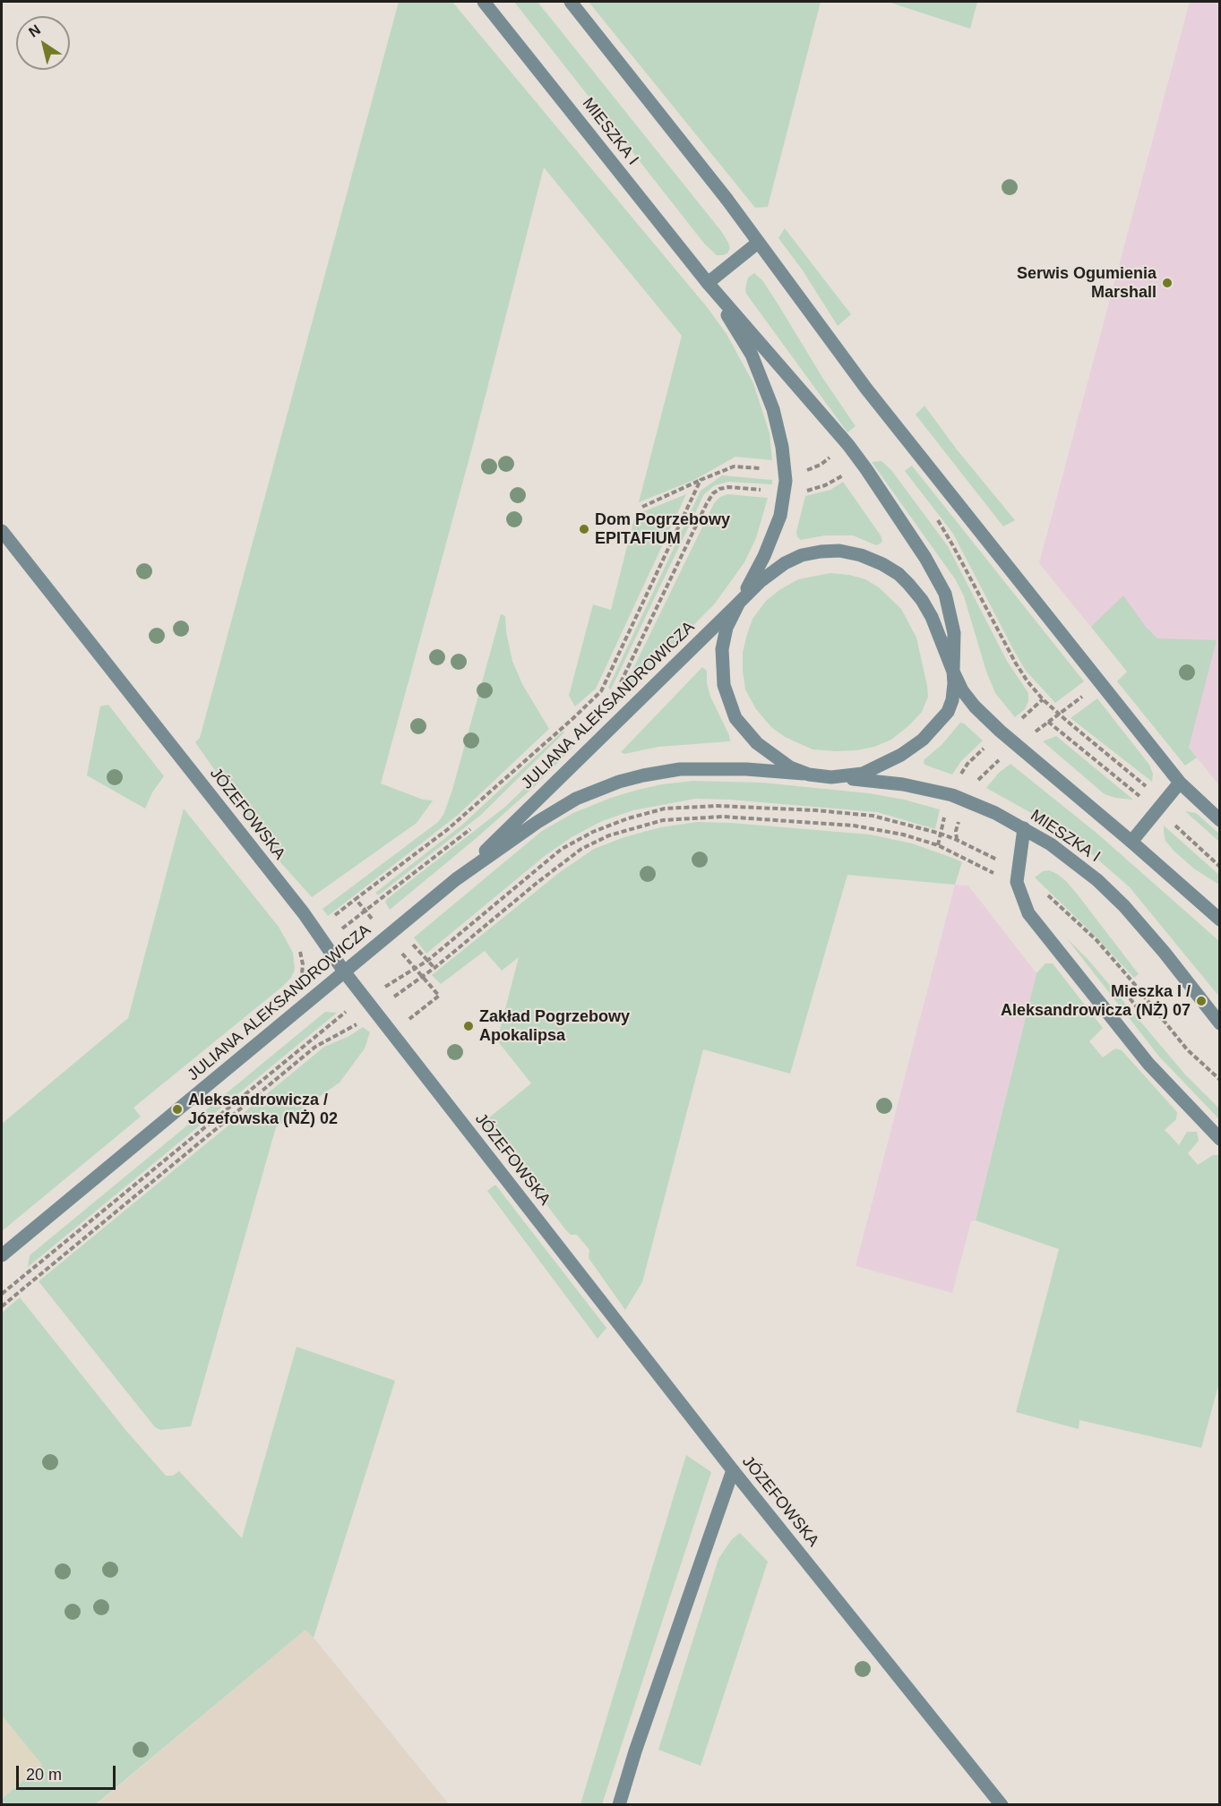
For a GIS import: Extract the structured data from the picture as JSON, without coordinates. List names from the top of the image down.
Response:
{
  "streets": {
    "street": ["MIESZKA I", "JULIANA ALEKSANDROWICZA", "JÓZEFOWSKA"]
  },
  "crossings": [
    ["MIESZKA I", "JULIANA ALEKSANDROWICZA"],
    ["JULIANA ALEKSANDROWICZA", "JÓZEFOWSKA"]
  ],
  "places": [
    "Serwis Ogumienia Marshall",
    "Dom Pogrzebowy EPITAFIUM",
    "Mieszka I / Aleksandrowicza (NŻ) 07",
    "Zakład Pogrzebowy Apokalipsa",
    "Aleksandrowicza / Józefowska (NŻ) 02"
  ],
  "scale_bar": "20 m",
  "north": "top left"
}
